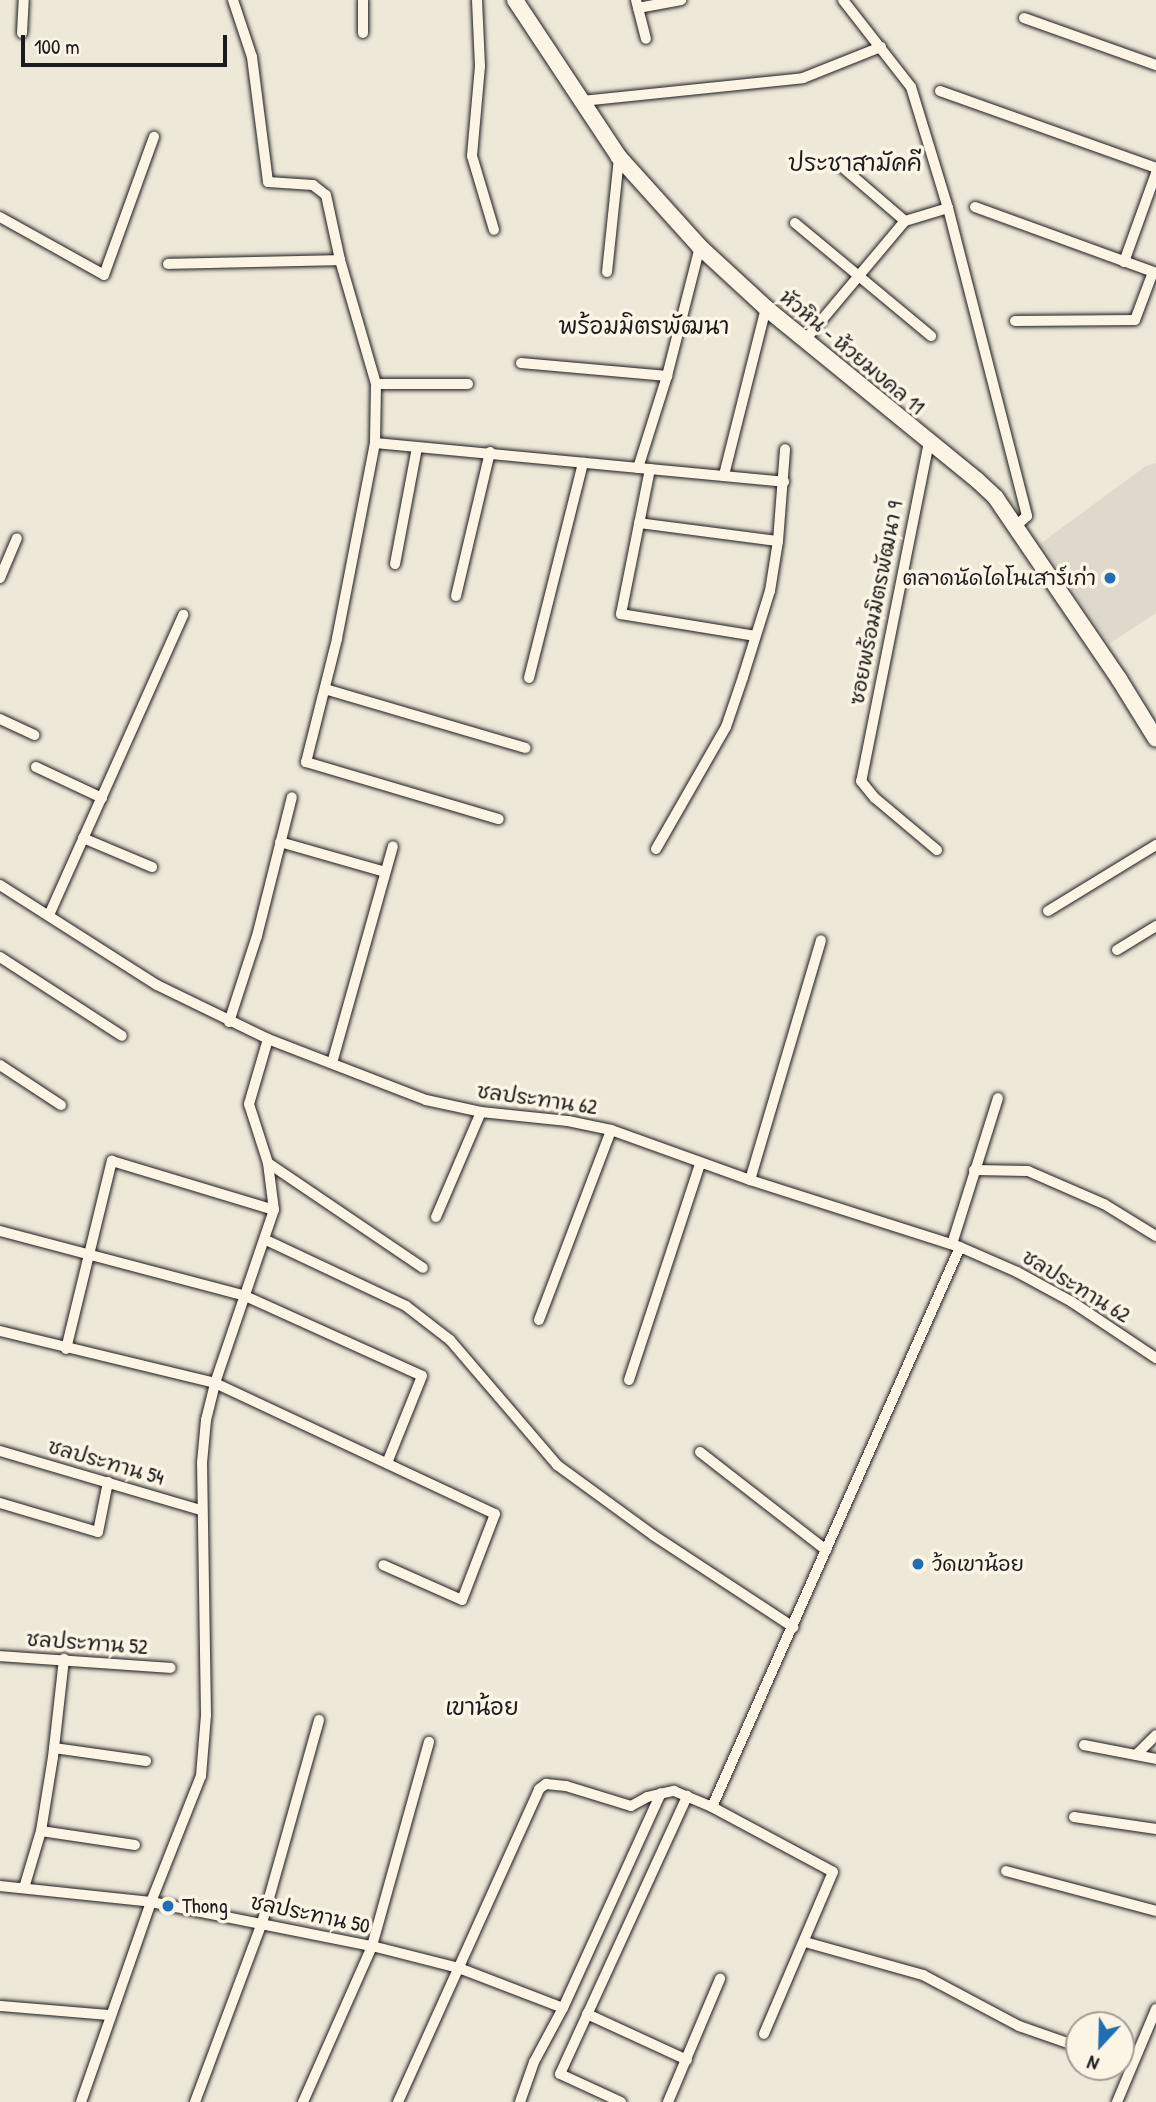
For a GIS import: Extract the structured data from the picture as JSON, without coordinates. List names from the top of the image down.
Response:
{
  "streets": {
    "street": [
      "หัวหิน - ห้วยมงคล 11",
      "ซอยพร้อมมิตรพัฒนา 9",
      "ชลประทาน 62",
      "ชลประทาน 54",
      "ชลประทาน 52",
      "ชลประทาน 50"
    ]
  },
  "crossings": [
    ["หัวหิน - ห้วยมงคล 11", "ซอยพร้อมมิตรพัฒนา 9"]
  ],
  "districts": ["ประชาสามัคคี", "พร้อมมิตรพัฒนา", "เขาน้อย"],
  "places": ["ตลาดนัดไดโนเสาร์เก่า", "ว้ดเขาน้อย", "Thong"],
  "scale_bar": "100 m",
  "north": "bottom"
}
